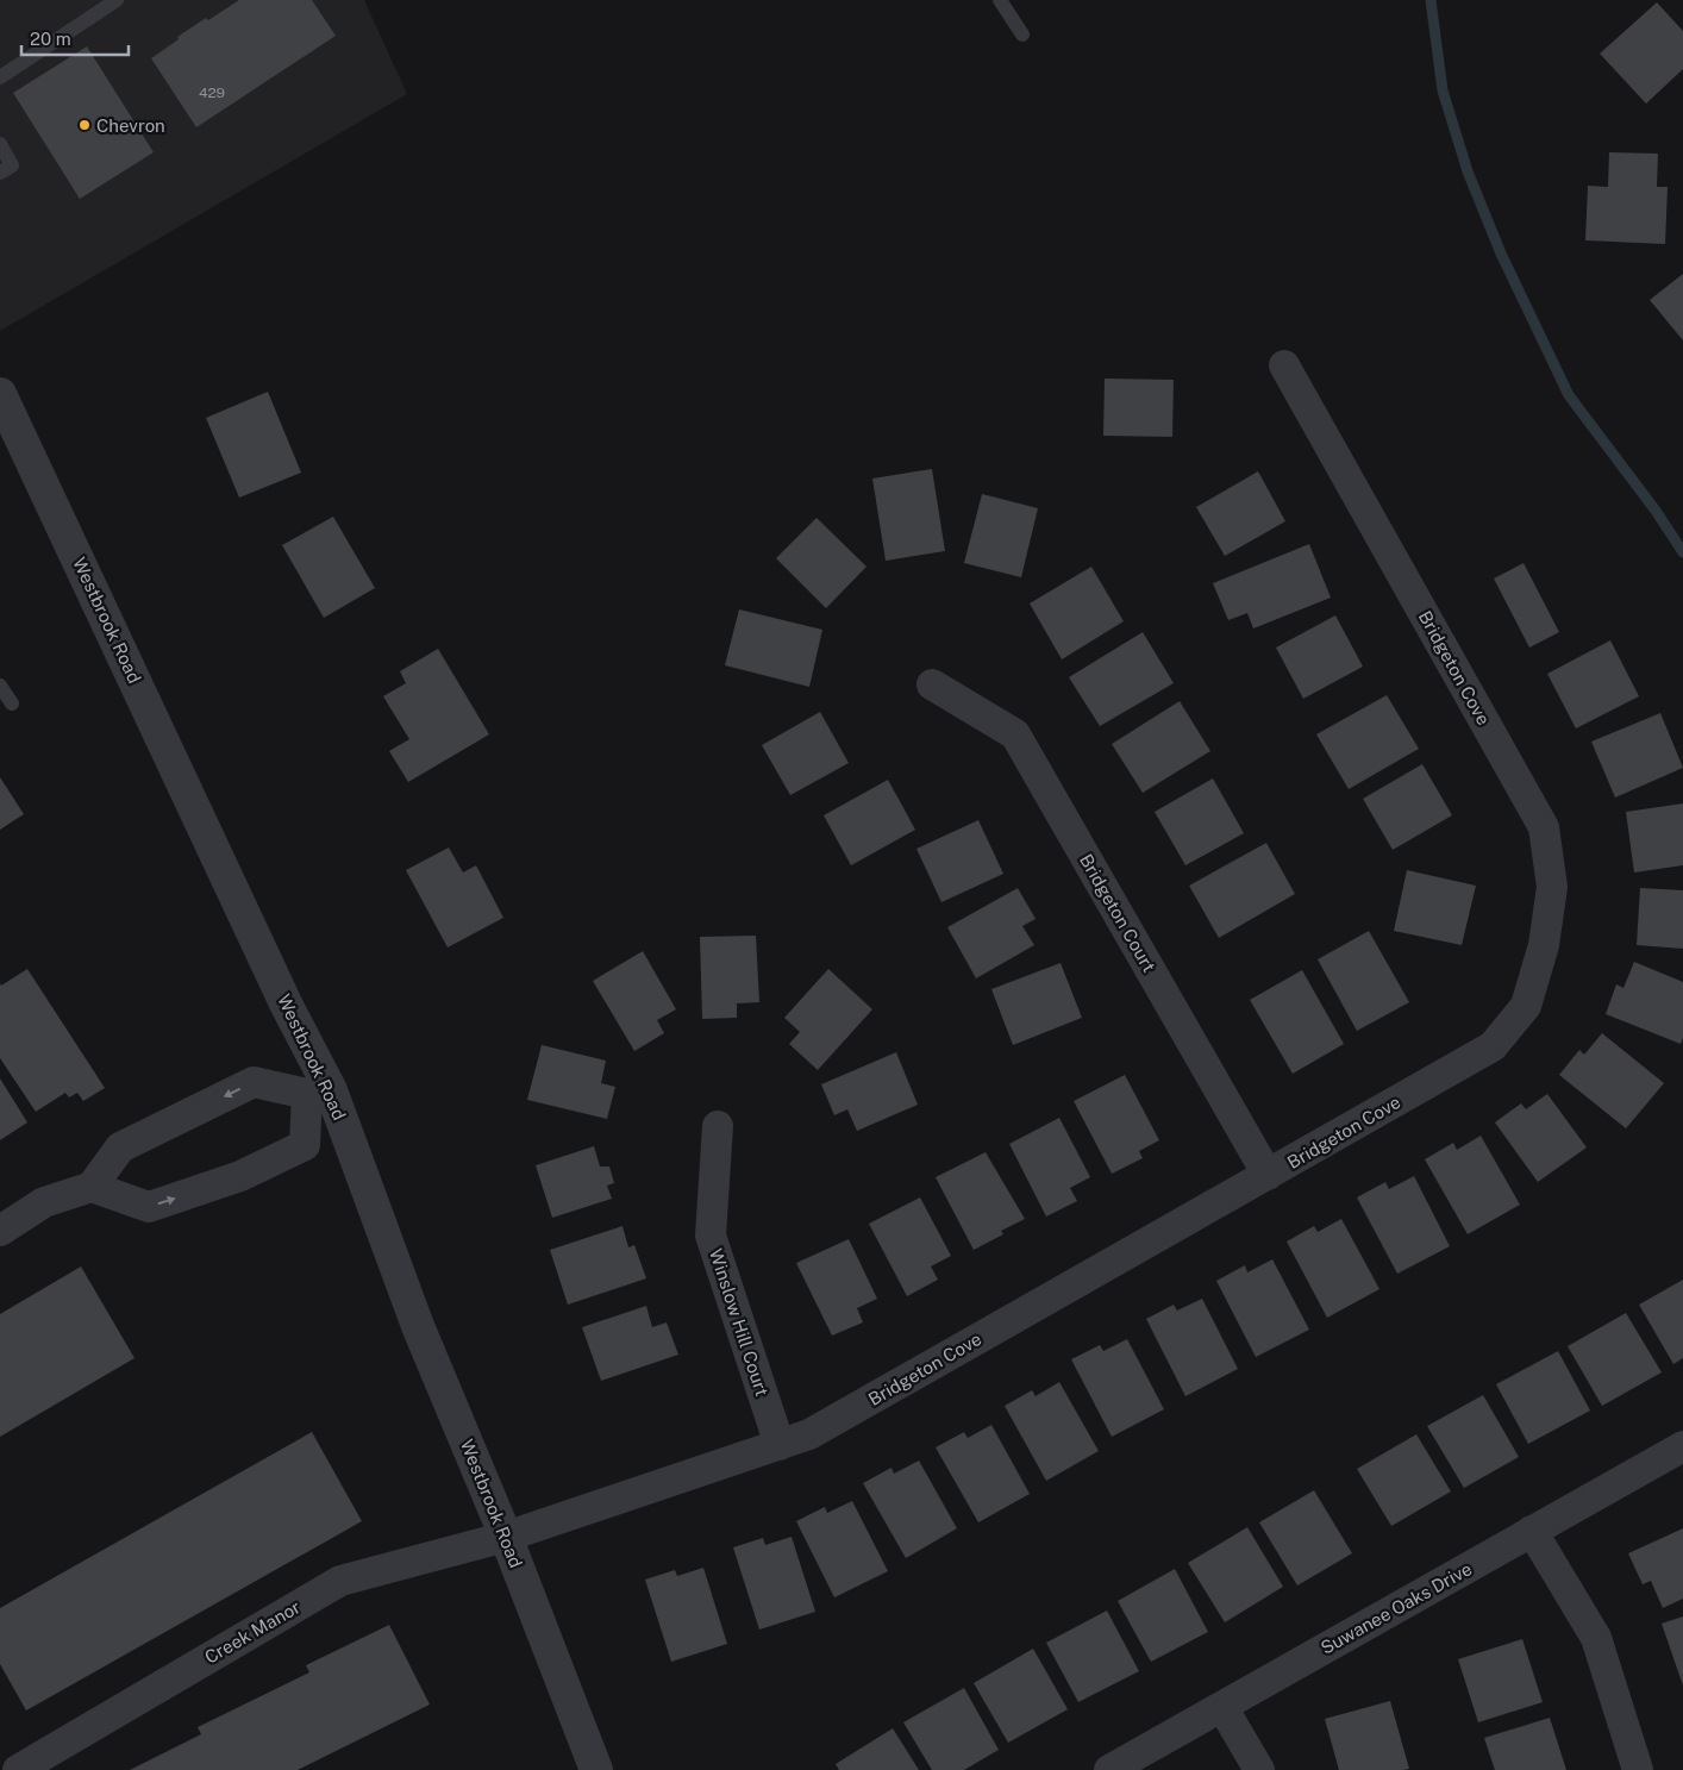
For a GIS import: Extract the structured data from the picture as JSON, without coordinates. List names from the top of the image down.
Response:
{
  "streets": {
    "street": [
      "Westbrook Road",
      "Bridgeton Cove",
      "Bridgeton Court",
      "Winslow Hill Court",
      "Suwanee Oaks Drive",
      "Creek Manor"
    ]
  },
  "crossings": [
    ["Westbrook Road", "Bridgeton Cove"],
    ["Westbrook Road", "Creek Manor"],
    ["Bridgeton Cove", "Bridgeton Court"],
    ["Bridgeton Cove", "Winslow Hill Court"],
    ["Bridgeton Cove", "Creek Manor"]
  ],
  "places": ["Chevron"],
  "house_numbers": ["429"],
  "scale_bar": "20 m"
}
